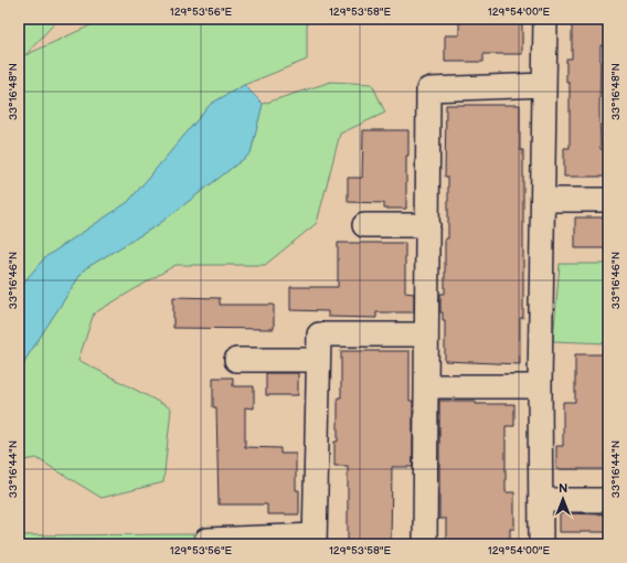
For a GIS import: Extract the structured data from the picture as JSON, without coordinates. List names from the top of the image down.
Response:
{
  "north": "top",
  "coordinates": [
    "129°53'56\"E",
    "129°53'58\"E",
    "129°54'00\"E",
    "33°16'48\"N",
    "33°16'46\"N",
    "33°16'44\"N"
  ]
}
